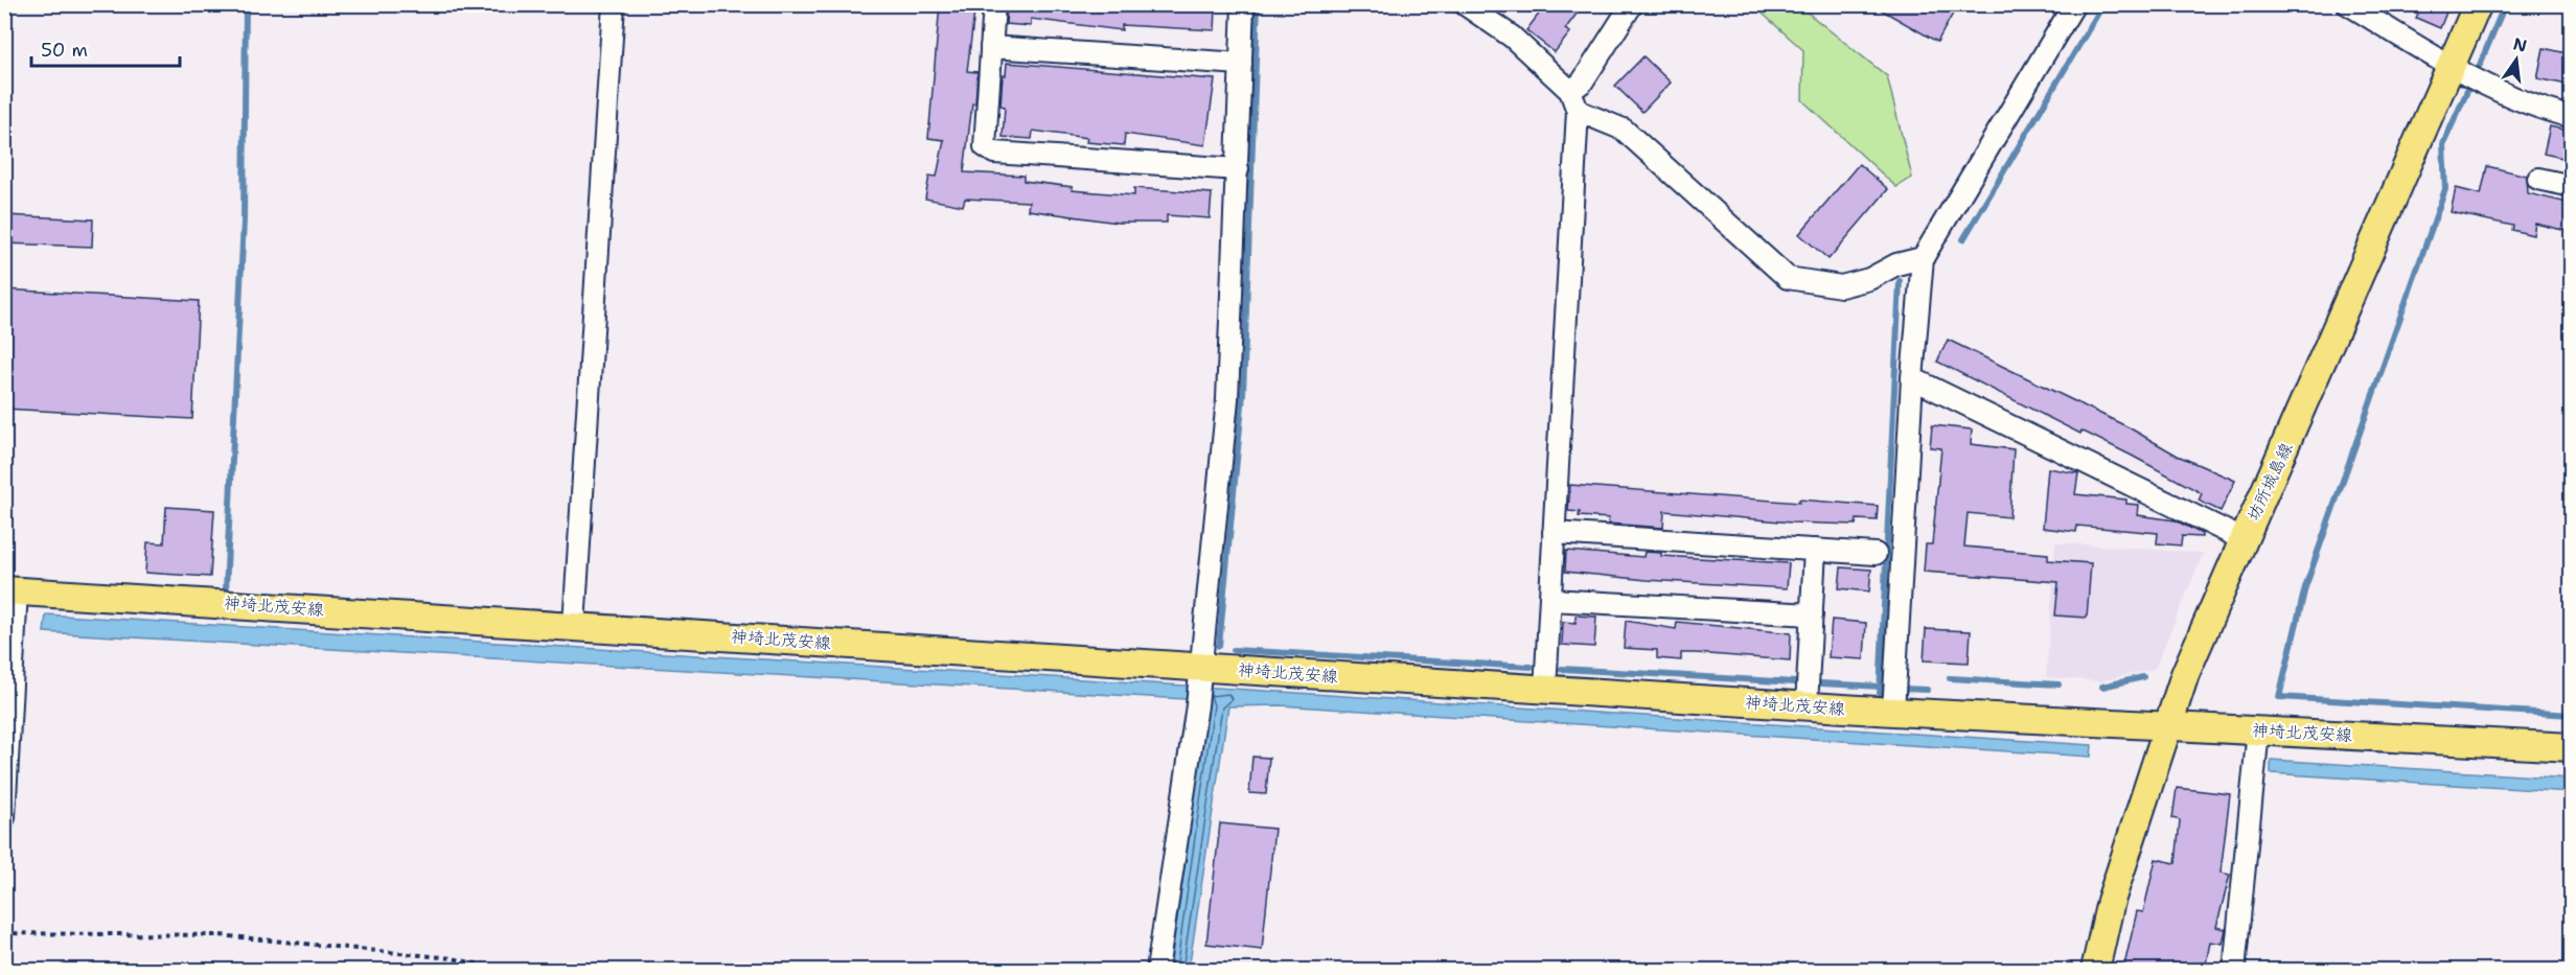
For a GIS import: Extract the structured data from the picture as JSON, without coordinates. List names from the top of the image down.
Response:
{
  "streets": {
    "main road": ["坊所城島線", "神埼北茂安線"]
  },
  "crossings": [
    ["坊所城島線", "神埼北茂安線"]
  ],
  "scale_bar": "50 m",
  "north": "top"
}
